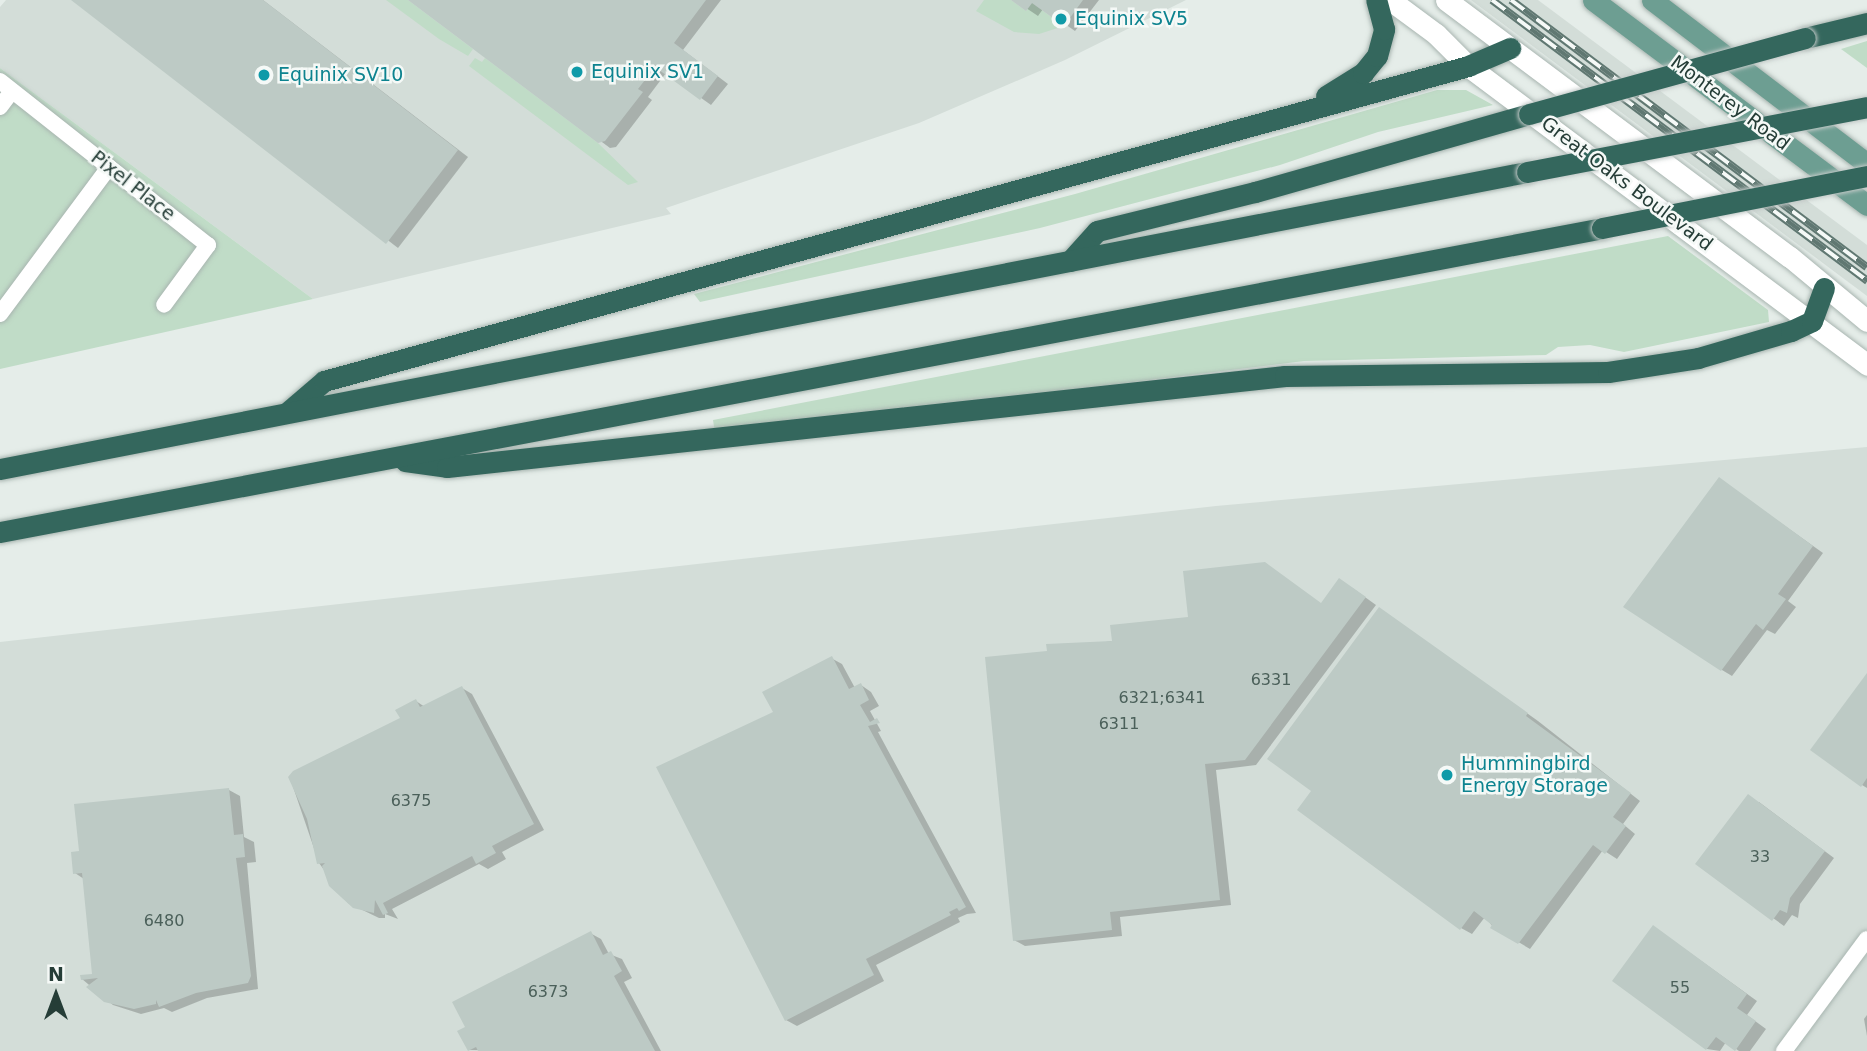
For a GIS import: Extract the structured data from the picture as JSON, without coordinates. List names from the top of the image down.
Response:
{
  "streets": {
    "main road": ["Monterey Road", "Great Oaks Boulevard"],
    "street": ["Pixel Place"]
  },
  "places": [
    "Equinix SV5",
    "Equinix SV1",
    "Equinix SV10",
    "Hummingbird Energy Storage"
  ],
  "house_numbers": [
    "6331",
    "6321;6341",
    "6311",
    "6375",
    "33",
    "6480",
    "55",
    "6373"
  ],
  "north": "top"
}
